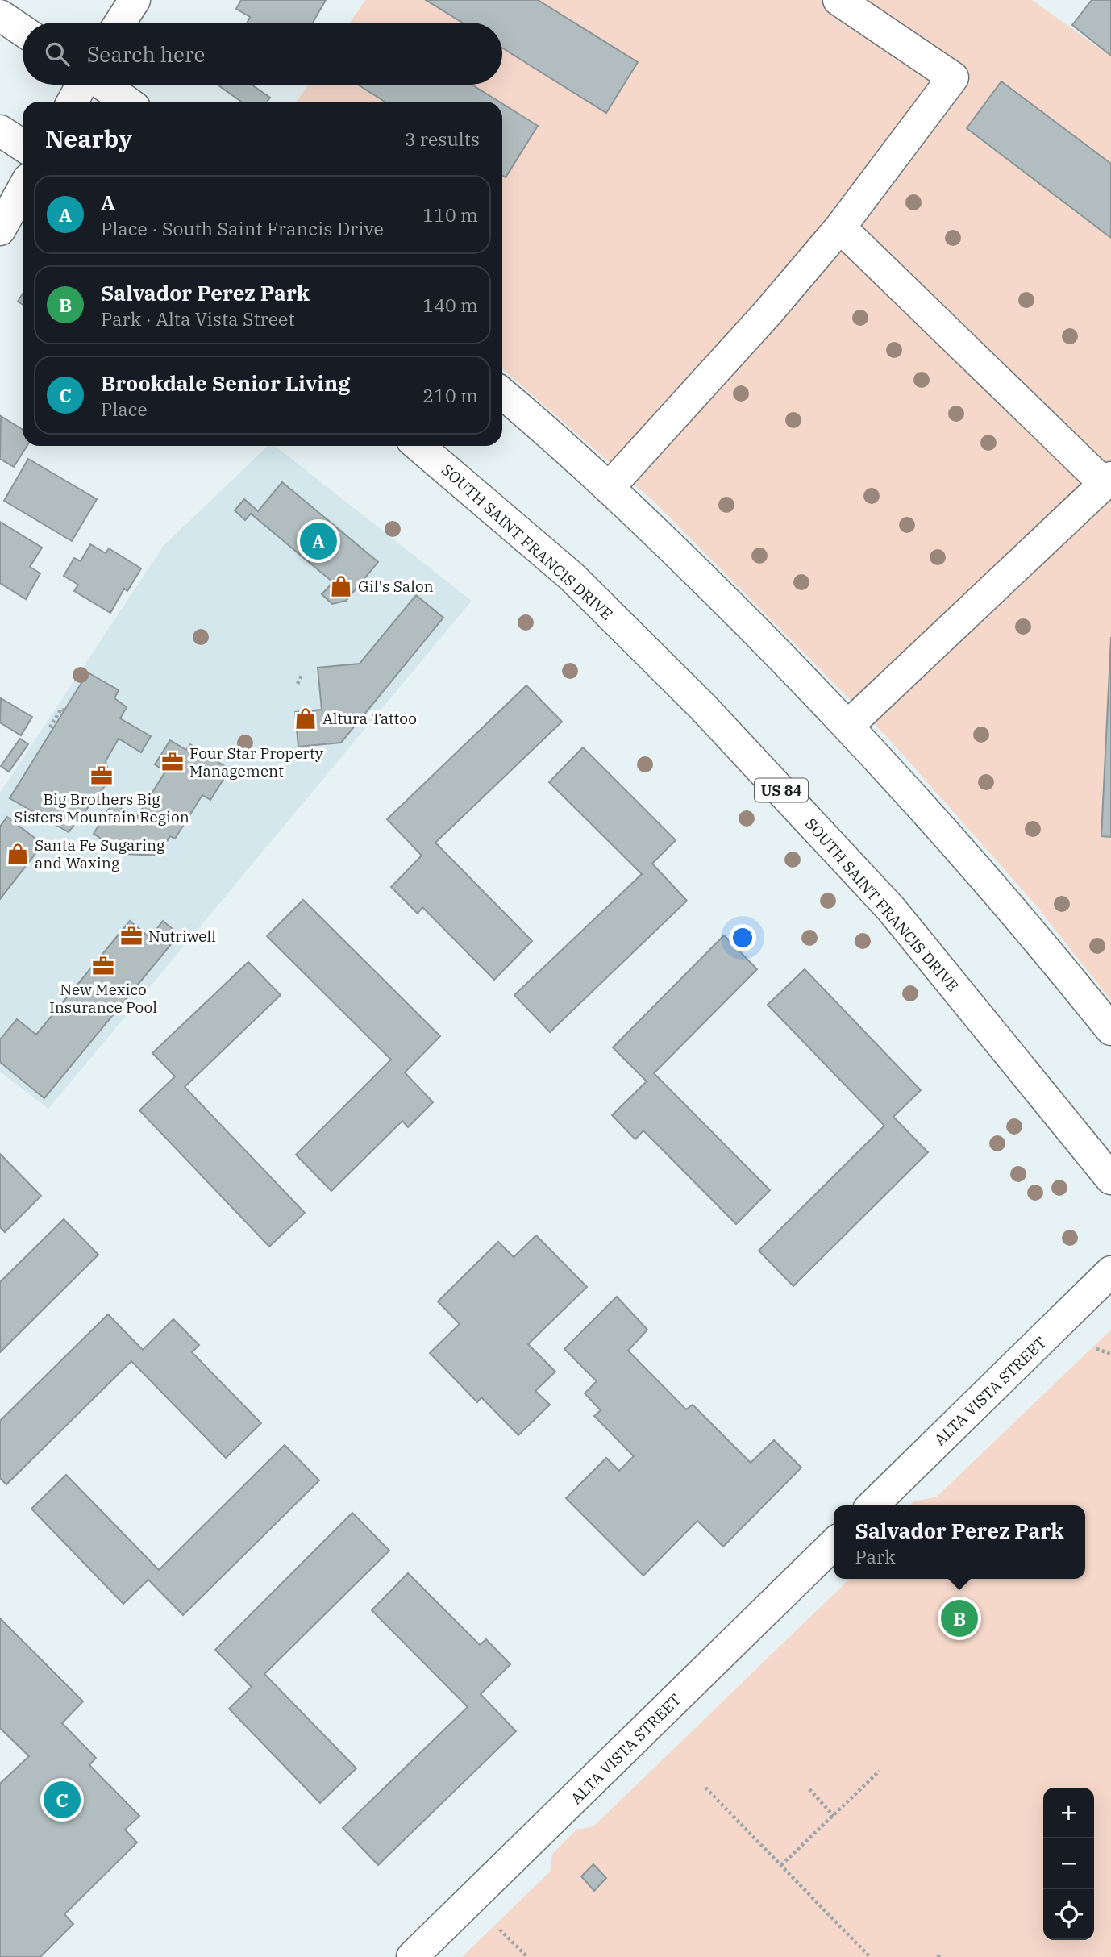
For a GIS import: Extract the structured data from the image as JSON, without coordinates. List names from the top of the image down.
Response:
{
  "streets": {
    "main road": ["SOUTH SAINT FRANCIS DRIVE", "US 84", "ALTA VISTA STREET"]
  },
  "places": {
    "shop": ["Gil's Salon", "Altura Tattoo", "Santa Fe Sugaring and Waxing"],
    "office": [
      "Four Star Property Management",
      "Big Brothers Big Sisters Mountain Region",
      "Nutriwell",
      "New Mexico Insurance Pool"
    ]
  },
  "page": {
    "search": "Search here",
    "heading": ["Nearby", "3 results"],
    "list": [
      {
        "mark": "A",
        "name": "A",
        "note": "Place · South Saint Francis Drive",
        "value": "110 m"
      },
      {
        "mark": "B",
        "name": "Salvador Perez Park",
        "note": "Park · Alta Vista Street",
        "value": "140 m"
      },
      {
        "mark": "C",
        "name": "Brookdale Senior Living",
        "note": "Place",
        "value": "210 m"
      }
    ],
    "pins": ["A", "B", "C"],
    "popup": ["Salvador Perez Park", "Park"],
    "map_buttons": ["+", "−"]
  }
}
